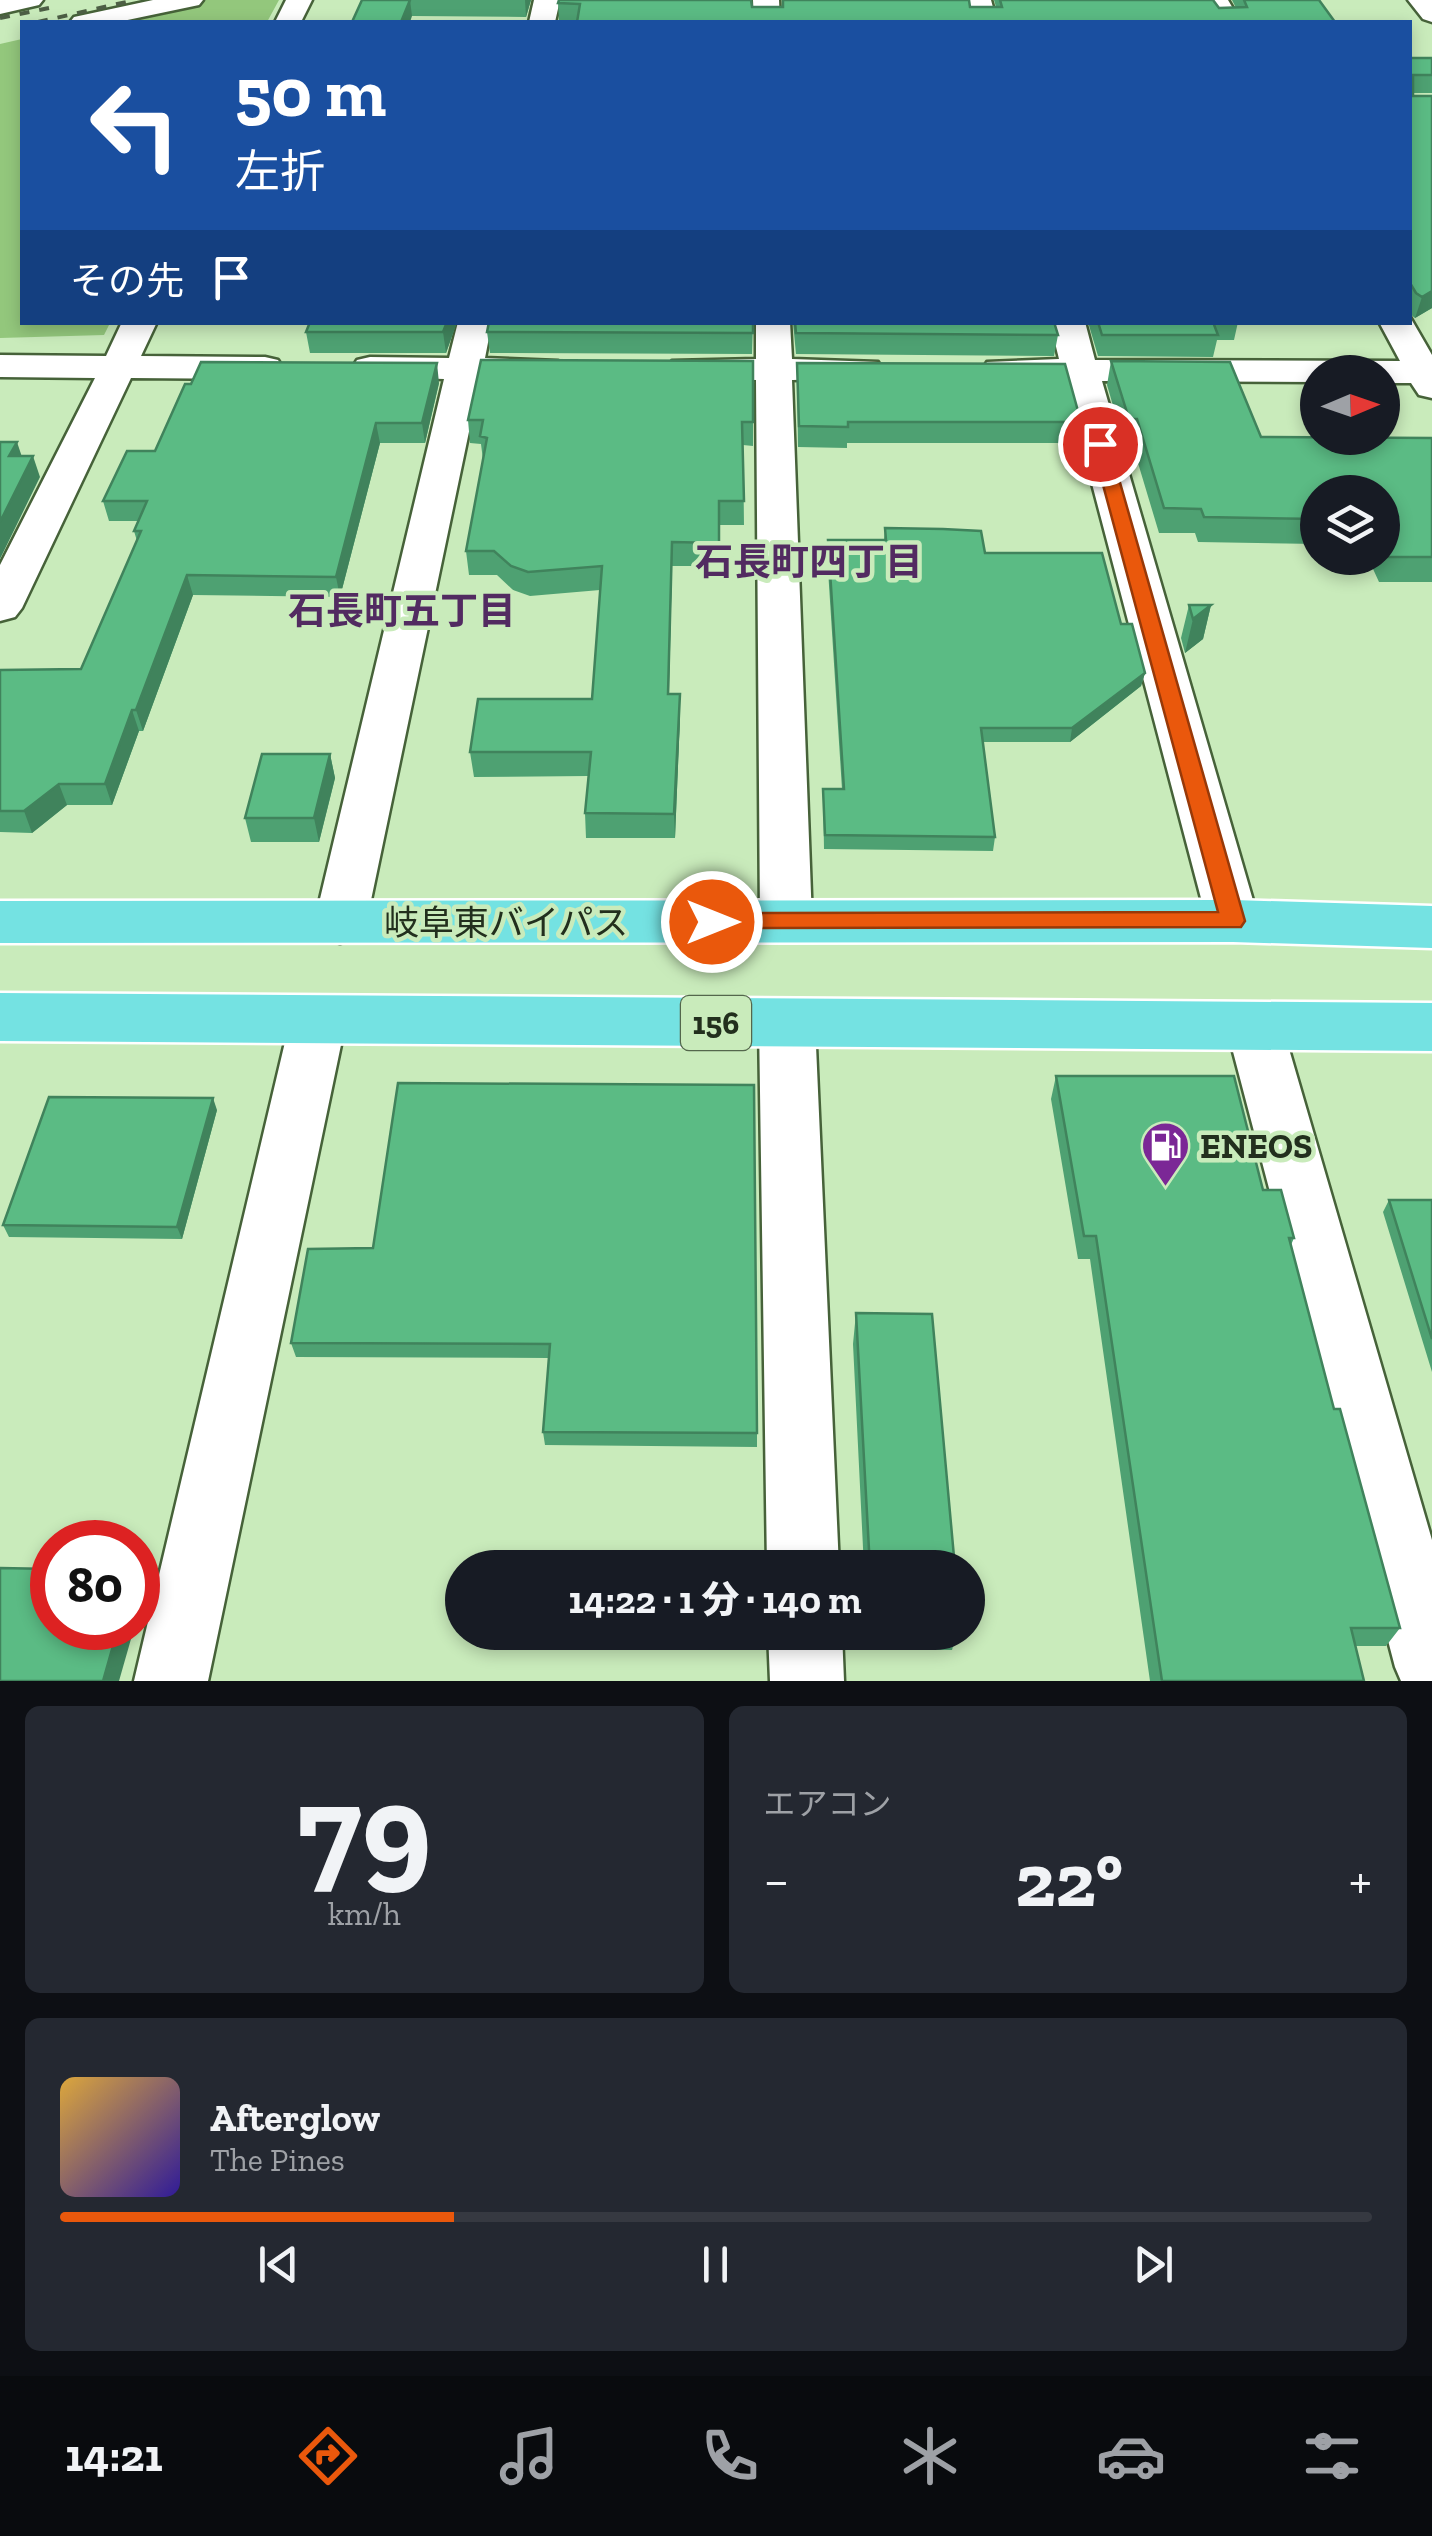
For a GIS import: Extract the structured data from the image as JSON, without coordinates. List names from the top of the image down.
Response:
{
  "streets": {
    "highway": ["岐阜東バイパス", "156"]
  },
  "districts": ["石長町四丁目", "石長町五丁目"],
  "places": {
    "fuel station": ["ENEOS"]
  },
  "north": "right",
  "page": {
    "turn": ["50 m", "左折"],
    "then": "その先",
    "limit": "80",
    "trip": "14:22 · 1 分 · 140 m",
    "tile": [
      ["79", "km/h"],
      "エアコン"
    ],
    "heat": ["−", "22°", "+"],
    "song": ["Afterglow", "The Pines"],
    "tabs": "14:21"
  }
}
